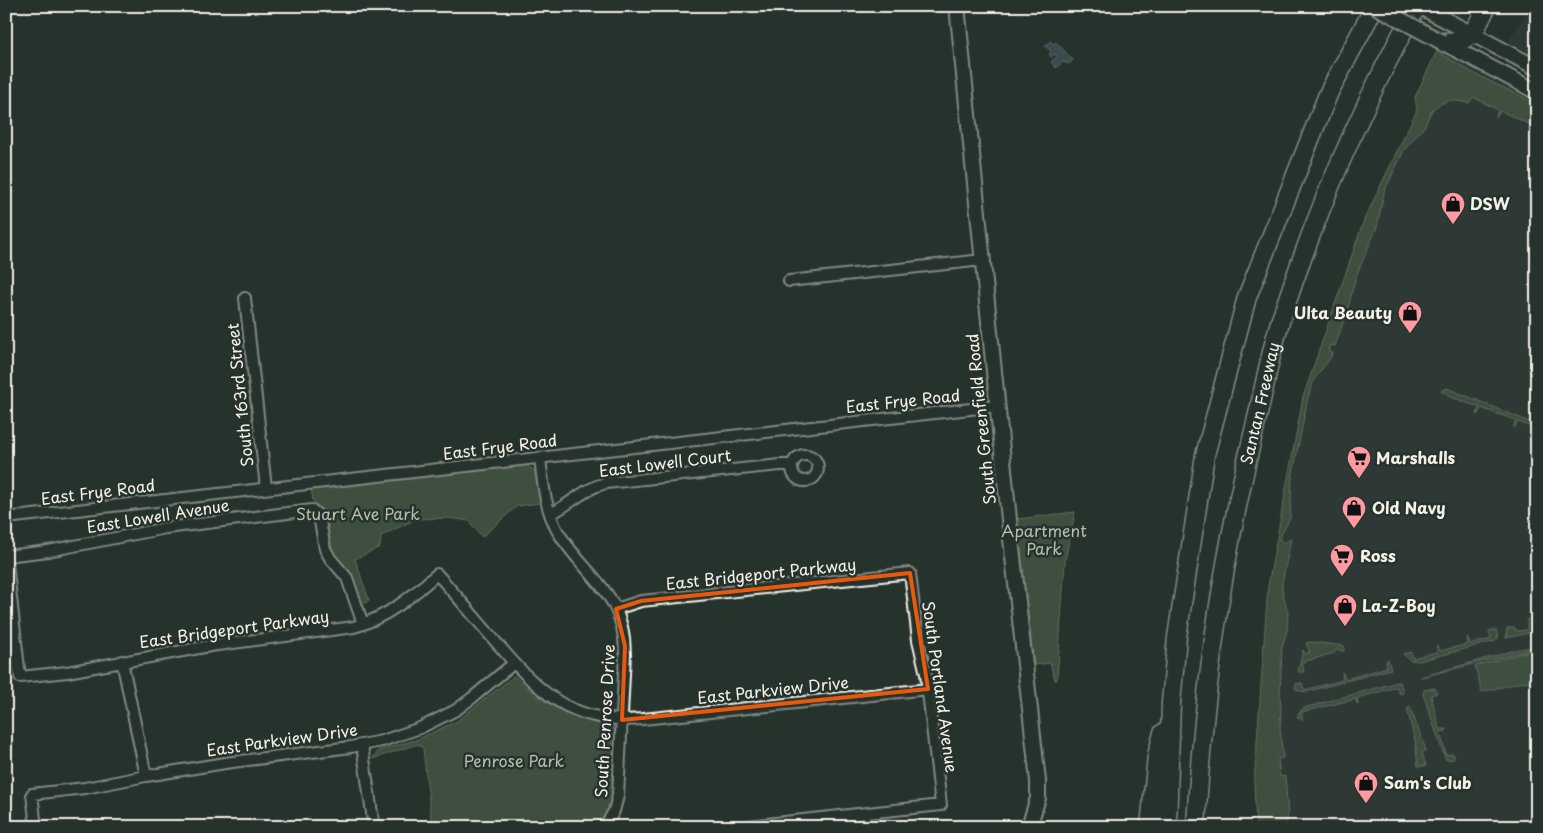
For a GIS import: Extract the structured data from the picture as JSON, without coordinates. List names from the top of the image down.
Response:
{
  "streets": {
    "highway": ["Santan Freeway"],
    "street": [
      "South 163rd Street",
      "East Frye Road",
      "South Greenfield Road",
      "East Lowell Court",
      "East Lowell Avenue",
      "East Bridgeport Parkway",
      "South Portland Avenue",
      "East Parkview Drive",
      "South Penrose Drive"
    ]
  },
  "crossings": [
    ["South 163rd Street", "East Frye Road"],
    ["East Frye Road", "South Greenfield Road"],
    ["East Frye Road", "South Penrose Drive"],
    ["East Lowell Court", "South Penrose Drive"],
    ["East Lowell Avenue", "East Bridgeport Parkway"],
    ["East Bridgeport Parkway", "South Portland Avenue"],
    ["East Bridgeport Parkway", "East Parkview Drive"],
    ["East Bridgeport Parkway", "South Penrose Drive"],
    ["South Portland Avenue", "East Parkview Drive"],
    ["East Parkview Drive", "South Penrose Drive"]
  ],
  "parks": ["Stuart Ave Park", "Apartment Park", "Penrose Park"],
  "places": {
    "shop": [
      "DSW",
      "Ulta Beauty",
      "Old Navy",
      "La-Z-Boy",
      "Sam's Club"
    ],
    "supermarket": ["Marshalls", "Ross"]
  }
}
